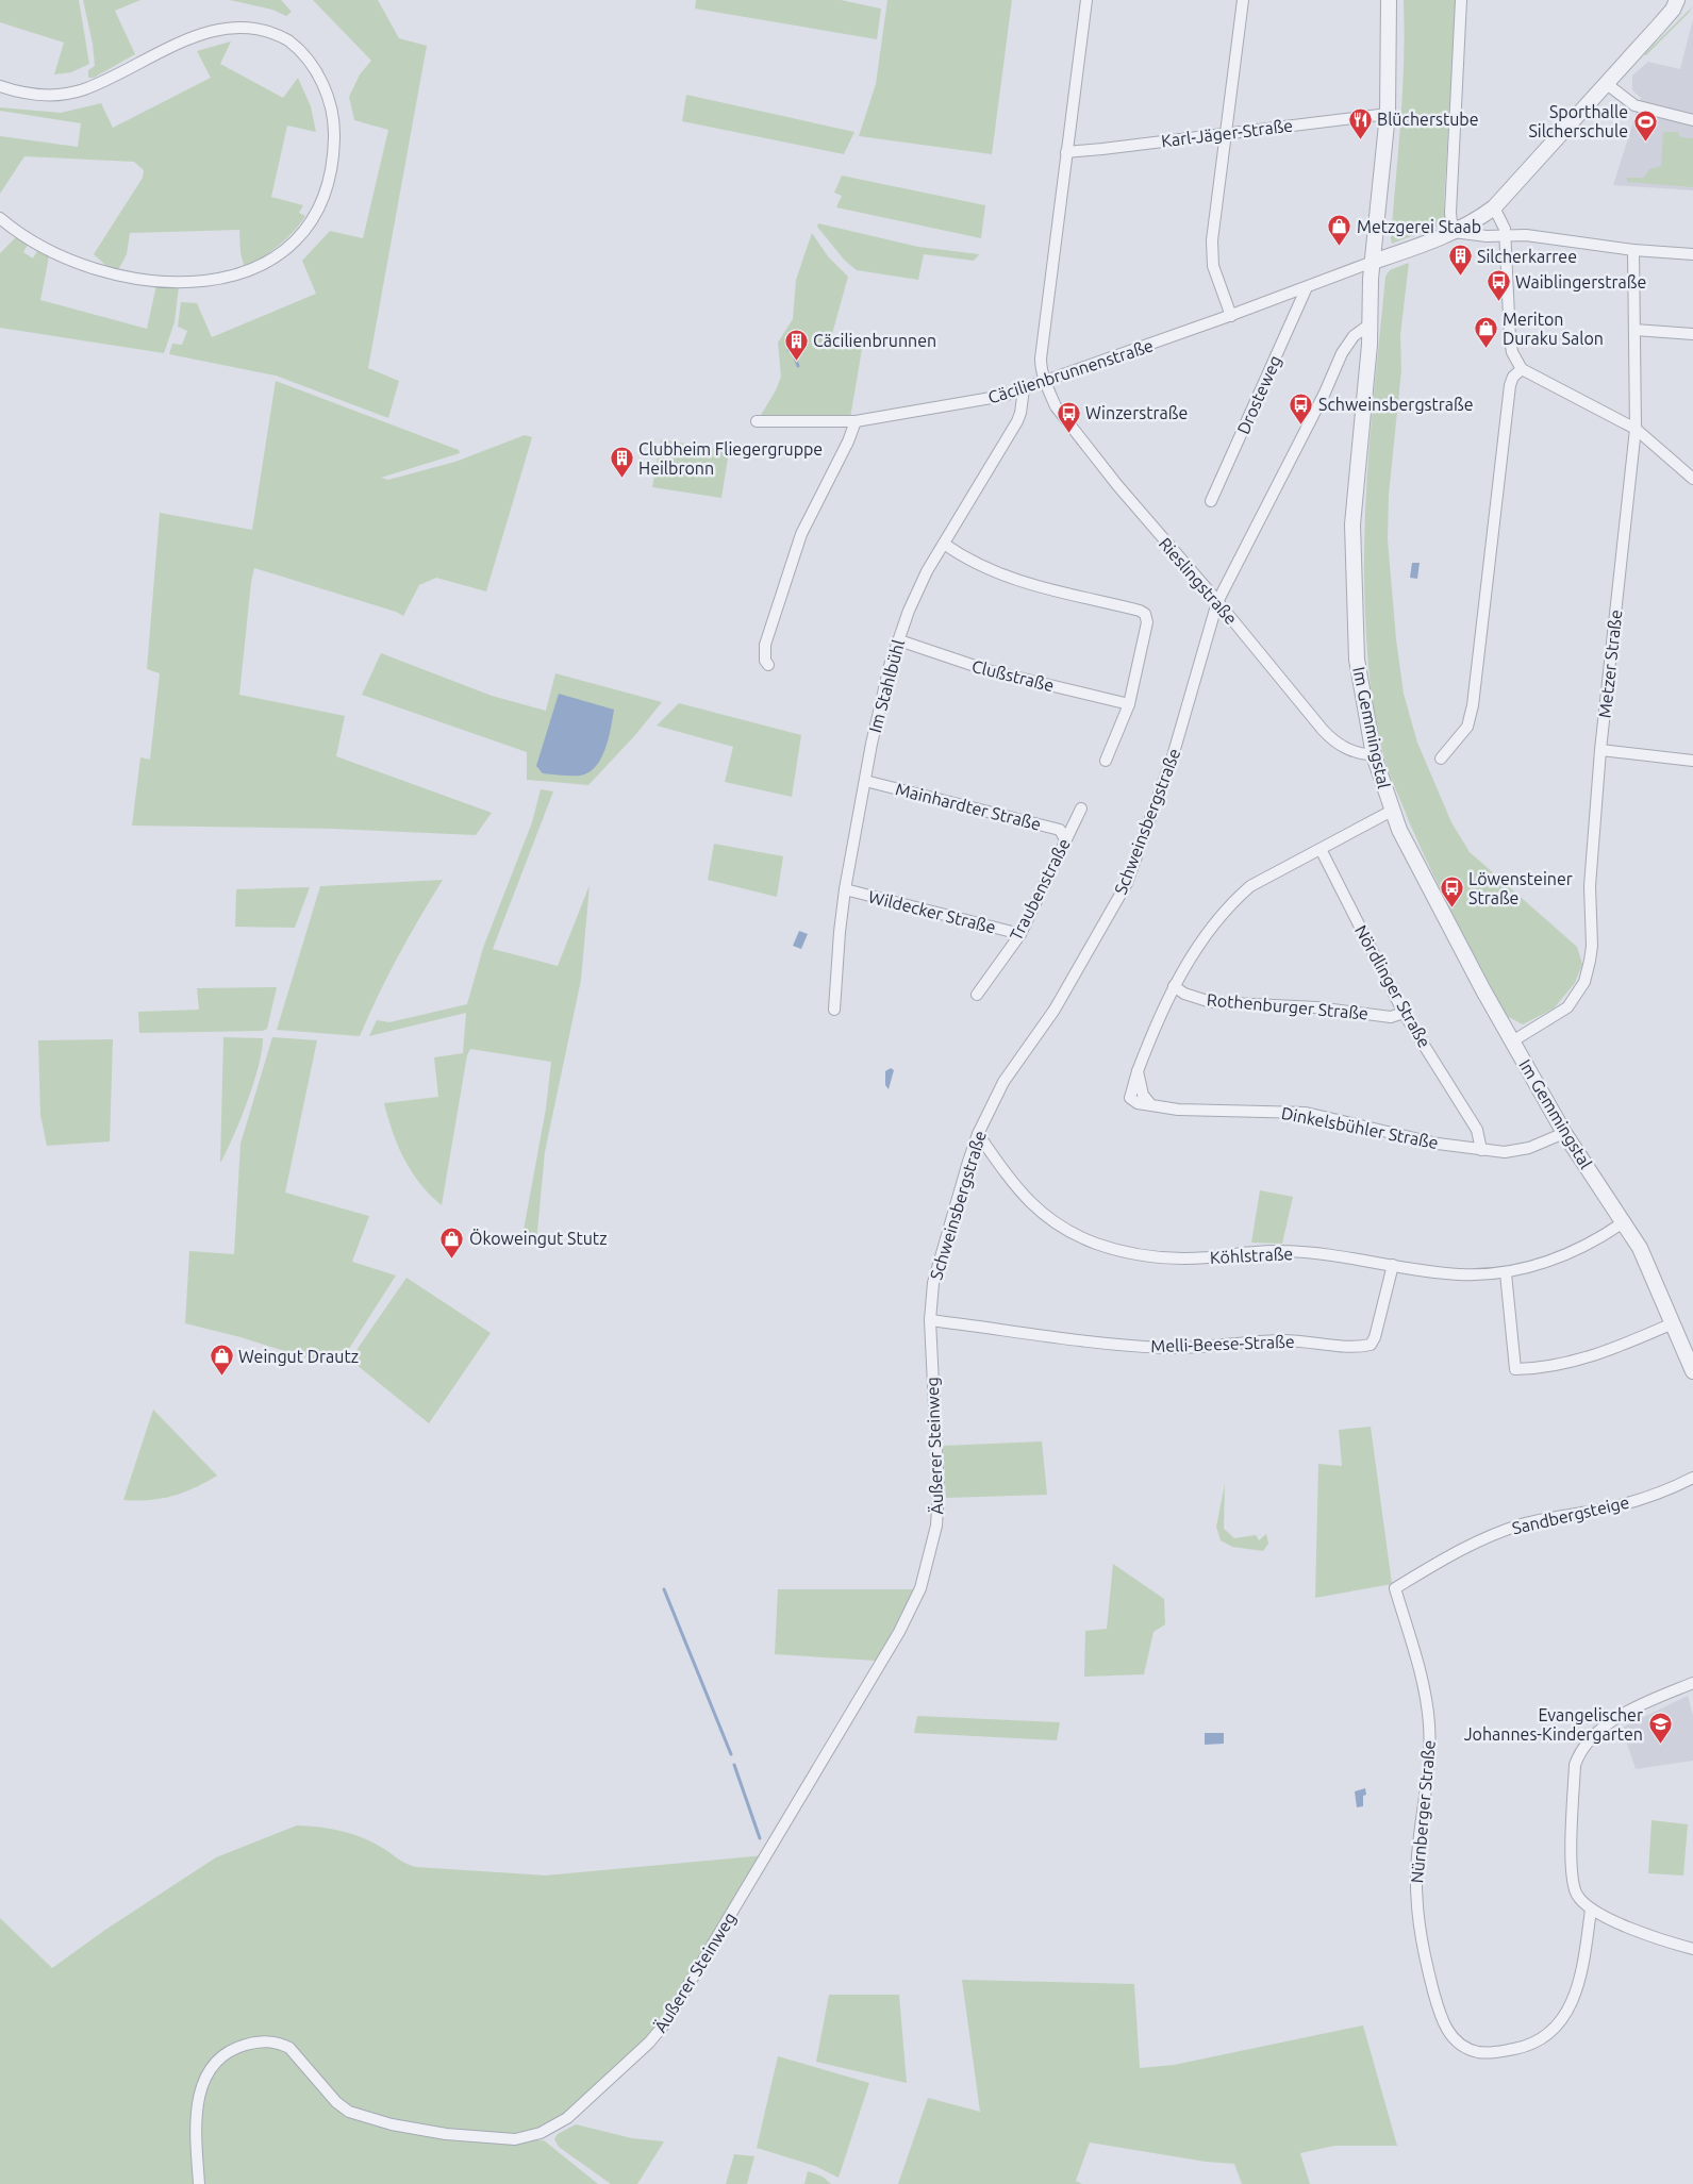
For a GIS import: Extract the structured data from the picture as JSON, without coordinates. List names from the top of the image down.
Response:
{
  "streets": {
    "street": [
      "Karl-Jäger-Straße",
      "Cäcilienbrunnenstraße",
      "Drosteweg",
      "Rieslingstraße",
      "Metzer Straße",
      "Clußstraße",
      "Im Stahlbühl",
      "Im Gemmingstal",
      "Mainhardter Straße",
      "Schweinsbergstraße",
      "Traubenstraße",
      "Wildecker Straße",
      "Nördlinger Straße",
      "Rothenburger Straße",
      "Dinkelsbühler Straße",
      "Köhlstraße",
      "Melli-Beese-Straße",
      "Äußerer Steinweg",
      "Sandbergsteige",
      "Nürnberger Straße"
    ]
  },
  "crossings": [
    ["Karl-Jäger-Straße", "Im Gemmingstal"],
    ["Cäcilienbrunnenstraße", "Drosteweg"],
    ["Cäcilienbrunnenstraße", "Rieslingstraße"],
    ["Cäcilienbrunnenstraße", "Im Stahlbühl"],
    ["Cäcilienbrunnenstraße", "Im Gemmingstal"],
    ["Rieslingstraße", "Im Gemmingstal"],
    ["Rieslingstraße", "Schweinsbergstraße"],
    ["Metzer Straße", "Im Gemmingstal"],
    ["Clußstraße", "Im Stahlbühl"],
    ["Im Stahlbühl", "Mainhardter Straße"],
    ["Im Stahlbühl", "Wildecker Straße"],
    ["Im Gemmingstal", "Schweinsbergstraße"],
    ["Im Gemmingstal", "Dinkelsbühler Straße"],
    ["Im Gemmingstal", "Köhlstraße"],
    ["Mainhardter Straße", "Traubenstraße"],
    ["Schweinsbergstraße", "Köhlstraße"],
    ["Schweinsbergstraße", "Melli-Beese-Straße"],
    ["Schweinsbergstraße", "Äußerer Steinweg"],
    ["Traubenstraße", "Wildecker Straße"],
    ["Nördlinger Straße", "Rothenburger Straße"],
    ["Nördlinger Straße", "Dinkelsbühler Straße"],
    ["Rothenburger Straße", "Dinkelsbühler Straße"],
    ["Köhlstraße", "Melli-Beese-Straße"],
    ["Melli-Beese-Straße", "Äußerer Steinweg"],
    ["Sandbergsteige", "Nürnberger Straße"]
  ],
  "places": {
    "restaurant": ["Blücherstube"],
    "sports": ["Sporthalle Silcherschule"],
    "shop": [
      "Metzgerei Staab",
      "Meriton Duraku Salon",
      "Ökoweingut Stutz",
      "Weingut Drautz"
    ],
    "building": ["Silcherkarree", "Cäcilienbrunnen", "Clubheim Fliegergruppe Heilbronn"],
    "bus stop": [
      "Waiblingerstraße",
      "Schweinsbergstraße",
      "Winzerstraße",
      "Löwensteiner Straße"
    ],
    "school or university": ["Evangelischer Johannes-Kindergarten"]
  }
}
